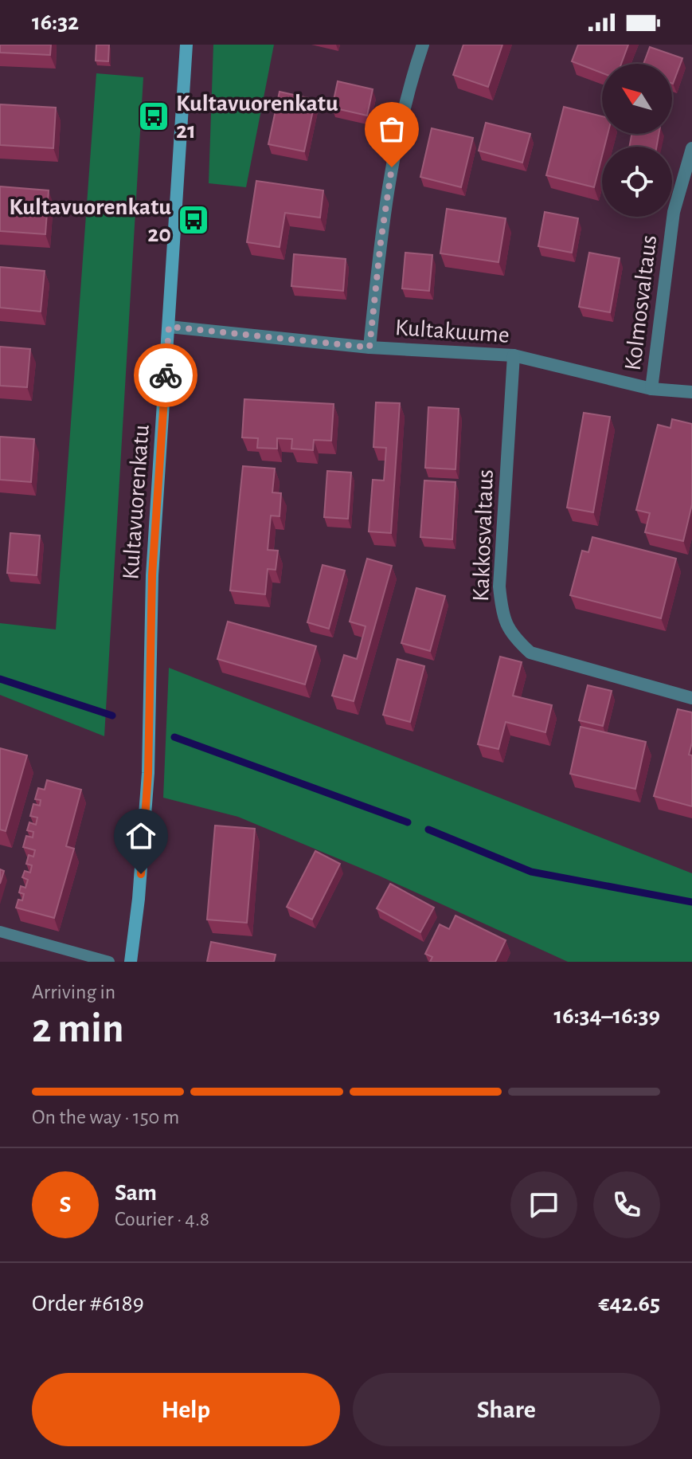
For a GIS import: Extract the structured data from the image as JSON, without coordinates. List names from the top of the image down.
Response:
{
  "streets": {
    "street": [
      "Kolmosvaltaus",
      "Kultakuume",
      "Kultavuorenkatu",
      "Kakkosvaltaus"
    ]
  },
  "crossings": [
    ["Kolmosvaltaus", "Kultakuume"],
    ["Kultakuume", "Kultavuorenkatu"],
    ["Kultakuume", "Kakkosvaltaus"]
  ],
  "places": {
    "bus stop": ["Kultavuorenkatu 21", "Kultavuorenkatu 20"]
  },
  "north": "top left",
  "page": {
    "status": "16:32",
    "heading": ["2 min", "Arriving in", "16:34–16:39"],
    "panel": [
      "Sam",
      "Courier · 4.8",
      "Order #6189",
      "€42.65"
    ],
    "bar": "On the way · 150 m",
    "round": "S",
    "buttons": ["Help", "Share"]
  }
}
